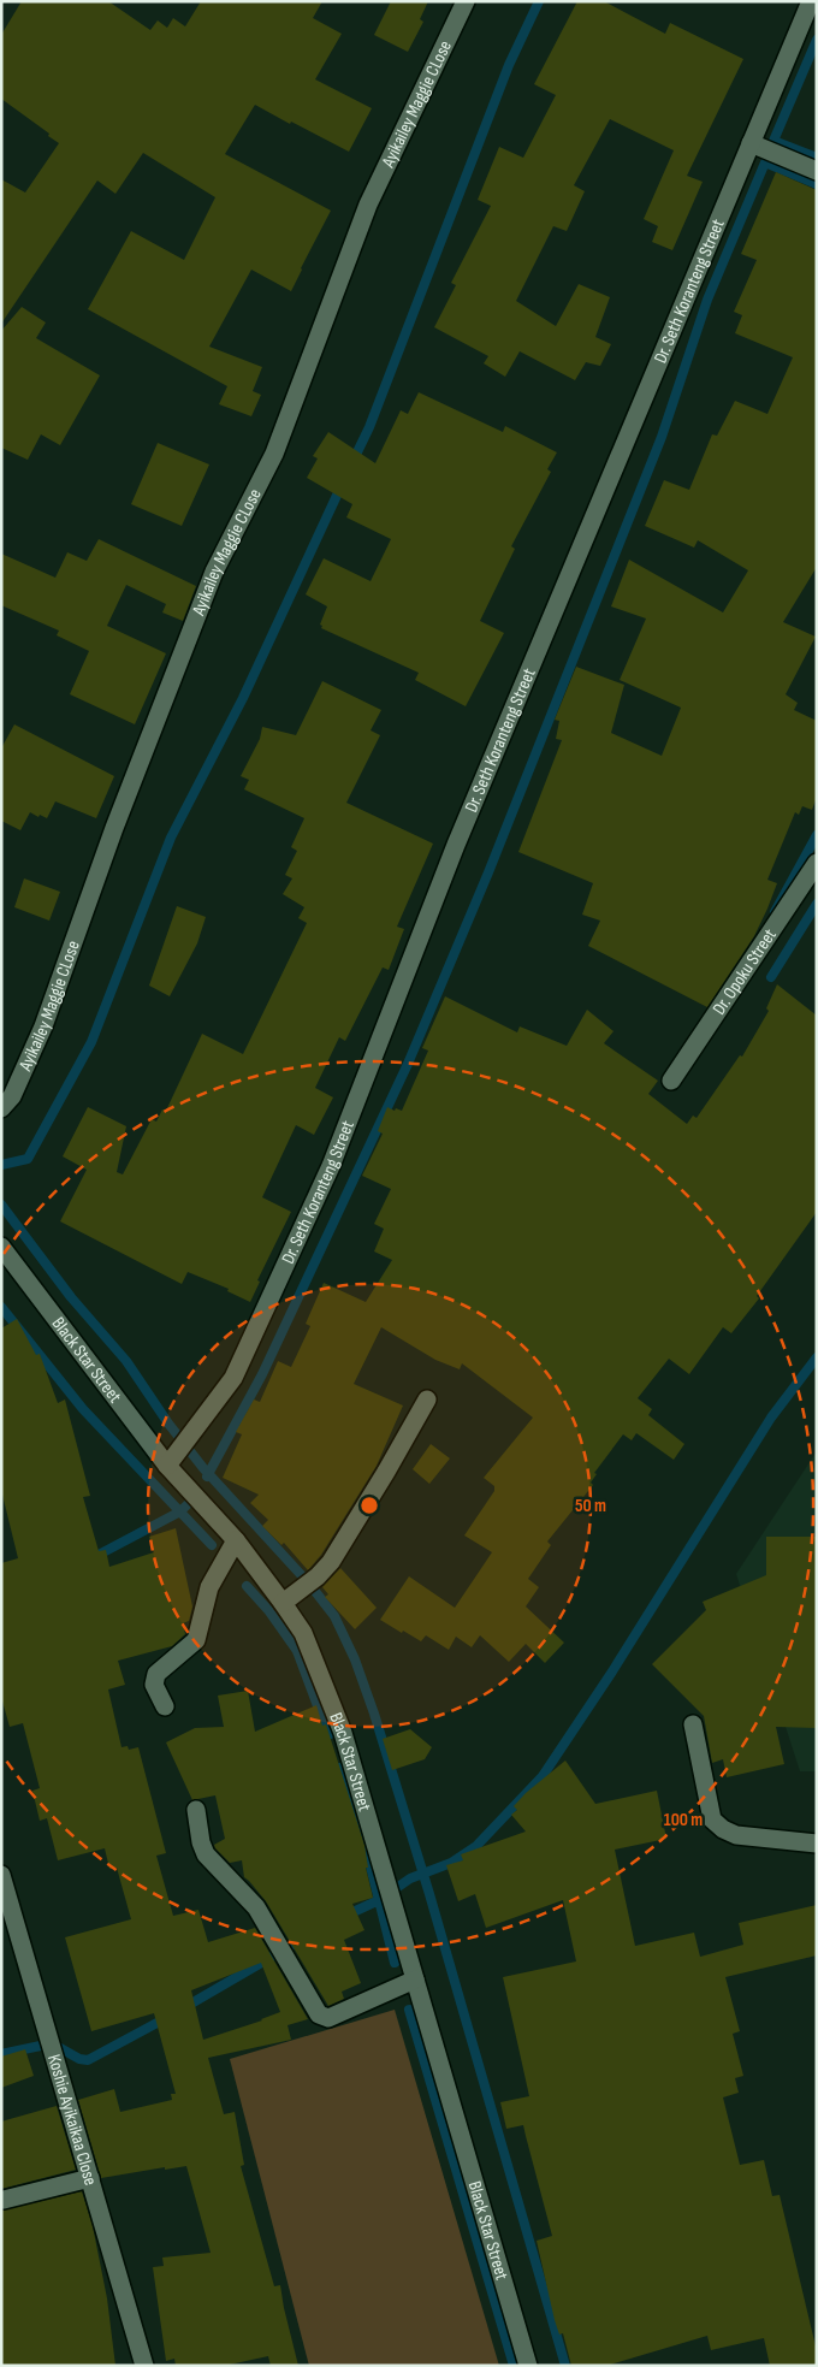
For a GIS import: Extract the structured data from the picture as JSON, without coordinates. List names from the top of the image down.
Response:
{
  "streets": {
    "street": [
      "Ayikailey Maggie CLose",
      "Dr. Seth Koranteng Street",
      "Dr. Opoku Street",
      "Black Star Street",
      "Koshie Ayikaikaa Close"
    ]
  },
  "crossings": [
    ["Dr. Seth Koranteng Street", "Black Star Street"]
  ],
  "rings": ["50 m", "100 m"]
}
